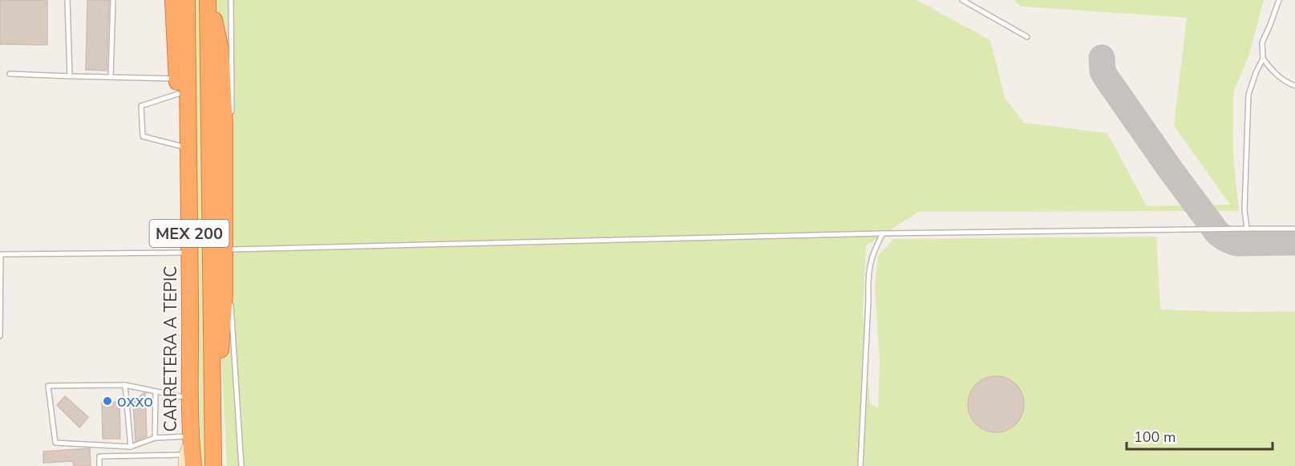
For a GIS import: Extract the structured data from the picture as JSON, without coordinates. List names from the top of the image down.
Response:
{
  "streets": {
    "highway": ["MEX 200", "CARRETERA A TEPIC"]
  },
  "places": ["oxxo"],
  "scale_bar": "100 m"
}
